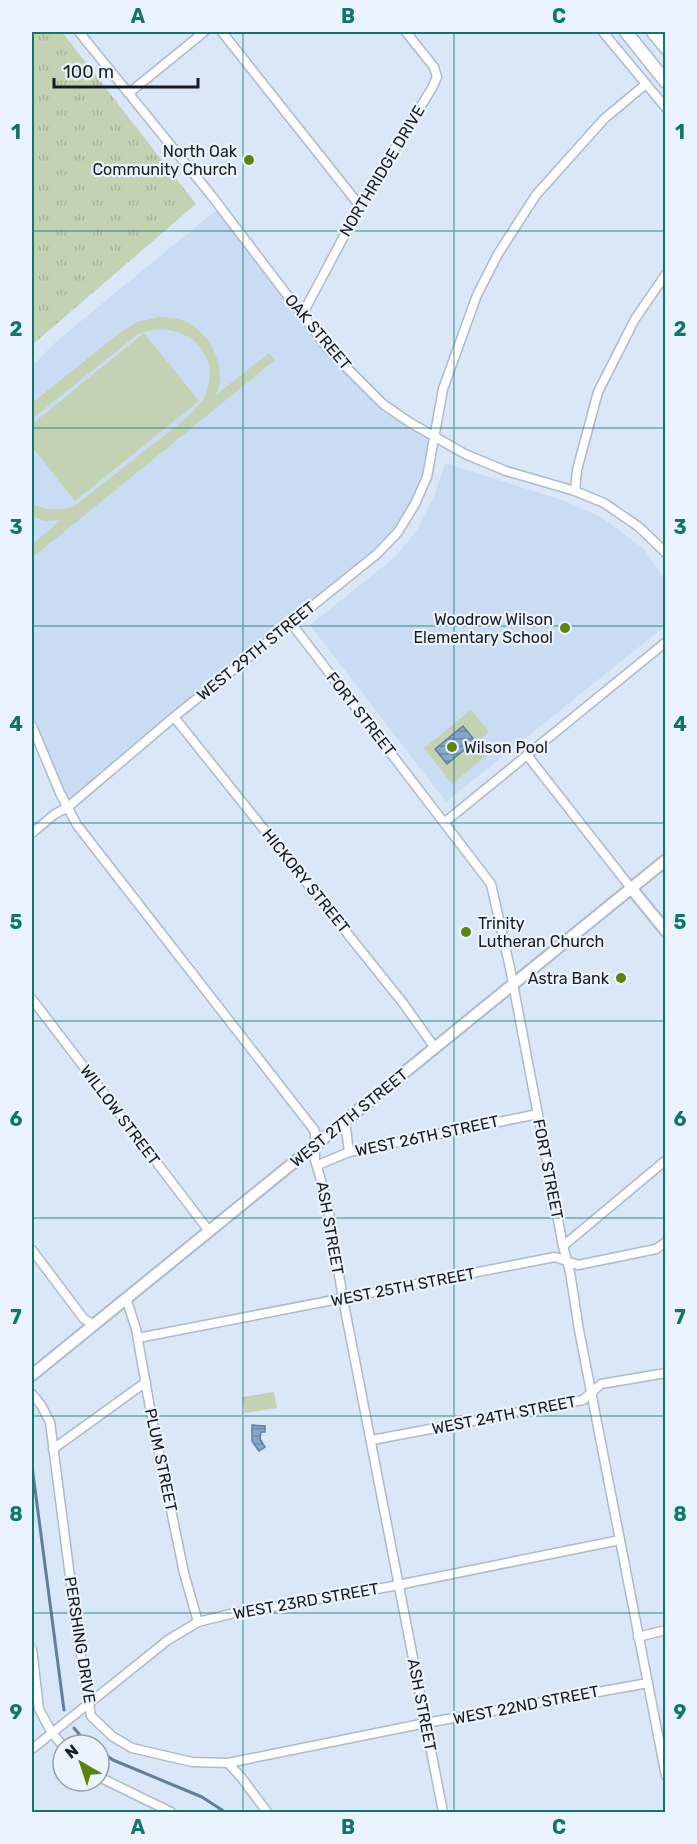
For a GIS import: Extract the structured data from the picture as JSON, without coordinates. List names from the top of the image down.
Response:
{
  "streets": {
    "main road": ["WEST 27TH STREET"],
    "street": [
      "NORTHRIDGE DRIVE",
      "OAK STREET",
      "WEST 29TH STREET",
      "FORT STREET",
      "HICKORY STREET",
      "WILLOW STREET",
      "WEST 26TH STREET",
      "ASH STREET",
      "WEST 25TH STREET",
      "WEST 24TH STREET",
      "PLUM STREET",
      "WEST 23RD STREET",
      "PERSHING DRIVE",
      "WEST 22ND STREET"
    ]
  },
  "crossings": [
    ["NORTHRIDGE DRIVE", "OAK STREET"],
    ["OAK STREET", "WEST 29TH STREET"],
    ["WEST 29TH STREET", "FORT STREET"],
    ["WEST 29TH STREET", "HICKORY STREET"],
    ["WEST 29TH STREET", "ASH STREET"],
    ["FORT STREET", "WEST 27TH STREET"],
    ["FORT STREET", "WEST 26TH STREET"],
    ["FORT STREET", "WEST 25TH STREET"],
    ["FORT STREET", "WEST 24TH STREET"],
    ["FORT STREET", "WEST 23RD STREET"],
    ["FORT STREET", "WEST 22ND STREET"],
    ["HICKORY STREET", "WEST 27TH STREET"],
    ["WILLOW STREET", "WEST 27TH STREET"],
    ["WEST 27TH STREET", "ASH STREET"],
    ["WEST 27TH STREET", "PLUM STREET"],
    ["WEST 26TH STREET", "ASH STREET"],
    ["ASH STREET", "WEST 25TH STREET"],
    ["ASH STREET", "WEST 24TH STREET"],
    ["ASH STREET", "WEST 23RD STREET"],
    ["ASH STREET", "WEST 22ND STREET"],
    ["WEST 25TH STREET", "PLUM STREET"],
    ["PLUM STREET", "WEST 23RD STREET"],
    ["WEST 23RD STREET", "PERSHING DRIVE"],
    ["PERSHING DRIVE", "WEST 22ND STREET"]
  ],
  "places": [
    "North Oak Community Church",
    "Woodrow Wilson Elementary School",
    "Wilson Pool",
    "Trinity Lutheran Church",
    "Astra Bank"
  ],
  "scale_bar": "100 m",
  "north": "top left",
  "grid": {
    "columns": ["A", "B", "C"],
    "rows": [
      "1",
      "2",
      "3",
      "4",
      "5",
      "6",
      "7",
      "8",
      "9"
    ]
  }
}
